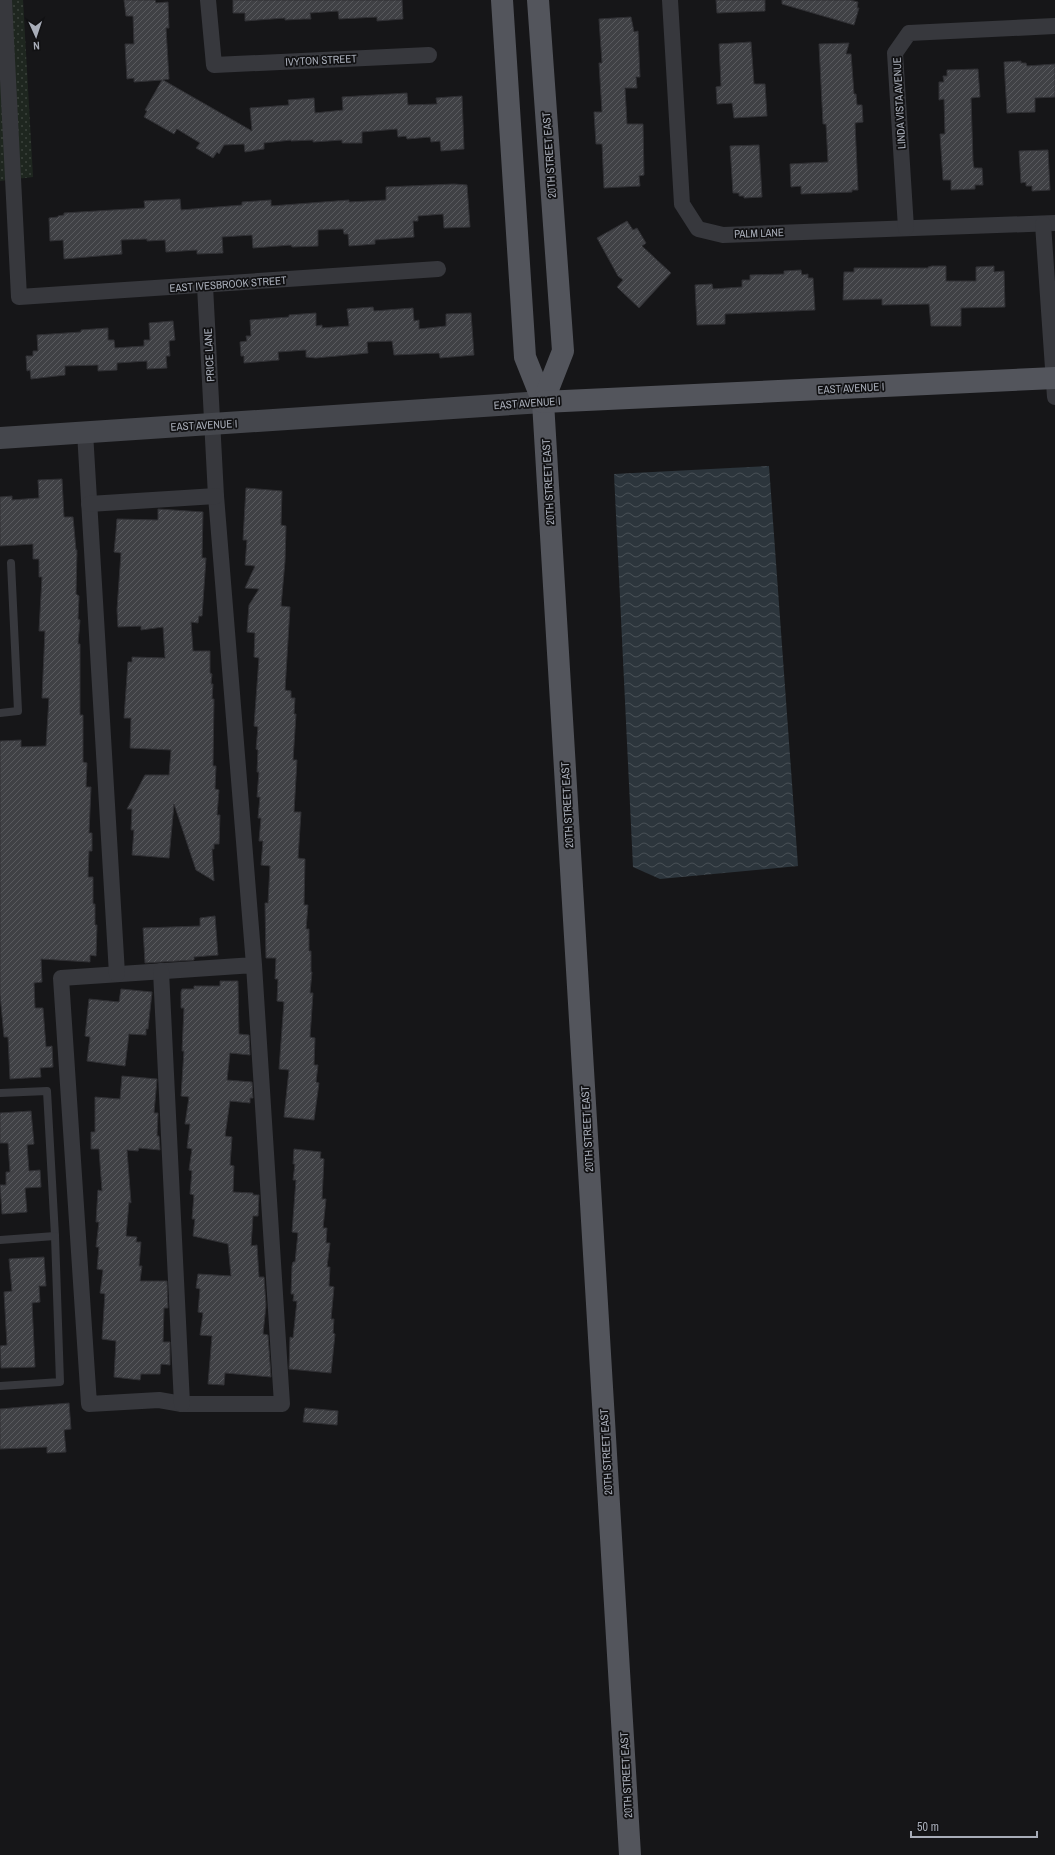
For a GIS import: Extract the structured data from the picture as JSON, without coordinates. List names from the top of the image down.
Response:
{
  "streets": {
    "main road": ["20TH STREET EAST", "EAST AVENUE I"],
    "street": [
      "IVYTON STREET",
      "LINDA VISTA AVENUE",
      "PALM LANE",
      "EAST IVESBROOK STREET",
      "PRICE LANE"
    ]
  },
  "crossings": [
    ["LINDA VISTA AVENUE", "PALM LANE"],
    ["20TH STREET EAST", "EAST AVENUE I"],
    ["EAST IVESBROOK STREET", "PRICE LANE"],
    ["PRICE LANE", "EAST AVENUE I"]
  ],
  "scale_bar": "50 m",
  "north": "bottom"
}
